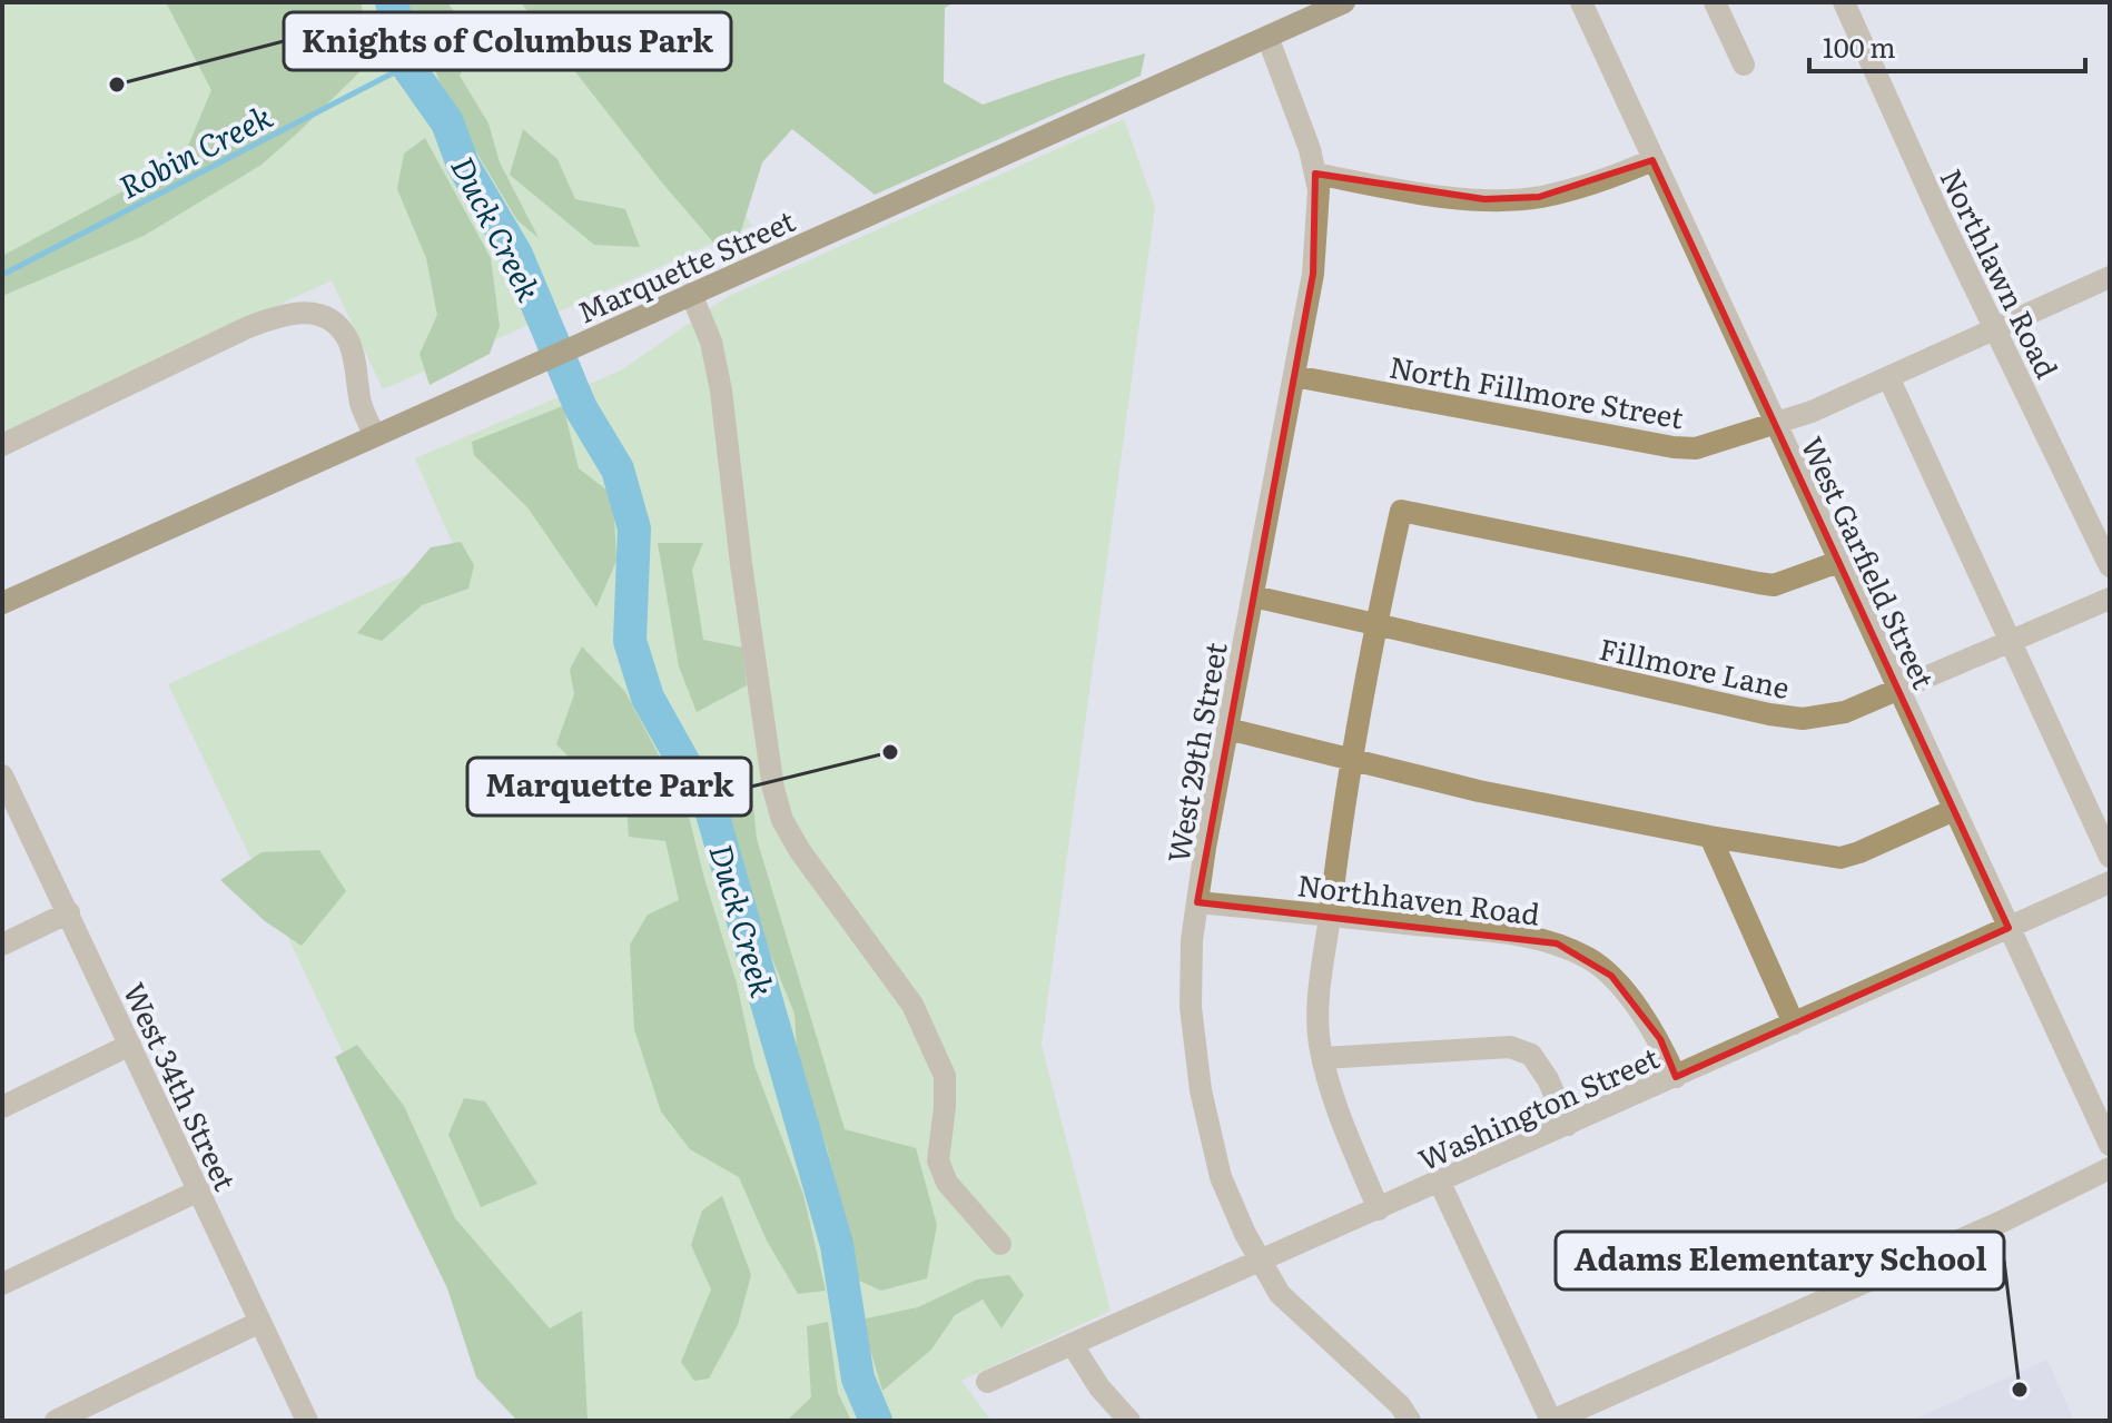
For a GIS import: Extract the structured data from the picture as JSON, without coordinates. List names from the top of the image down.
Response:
{
  "streets": {
    "main road": ["Marquette Street"],
    "street": [
      "Northlawn Road",
      "North Fillmore Street",
      "West Garfield Street",
      "Fillmore Lane",
      "West 29th Street",
      "Northhaven Road",
      "West 34th Street",
      "Washington Street"
    ]
  },
  "crossings": [
    ["Marquette Street", "West 29th Street"],
    ["Northlawn Road", "North Fillmore Street"],
    ["North Fillmore Street", "West Garfield Street"],
    ["North Fillmore Street", "West 29th Street"],
    ["West Garfield Street", "Fillmore Lane"],
    ["West Garfield Street", "Washington Street"],
    ["Fillmore Lane", "West 29th Street"],
    ["West 29th Street", "Northhaven Road"],
    ["West 29th Street", "Washington Street"],
    ["Northhaven Road", "Washington Street"]
  ],
  "water": ["Robin Creek", "Duck Creek"],
  "places": ["Knights of Columbus Park", "Marquette Park", "Adams Elementary School"],
  "scale_bar": "100 m"
}
